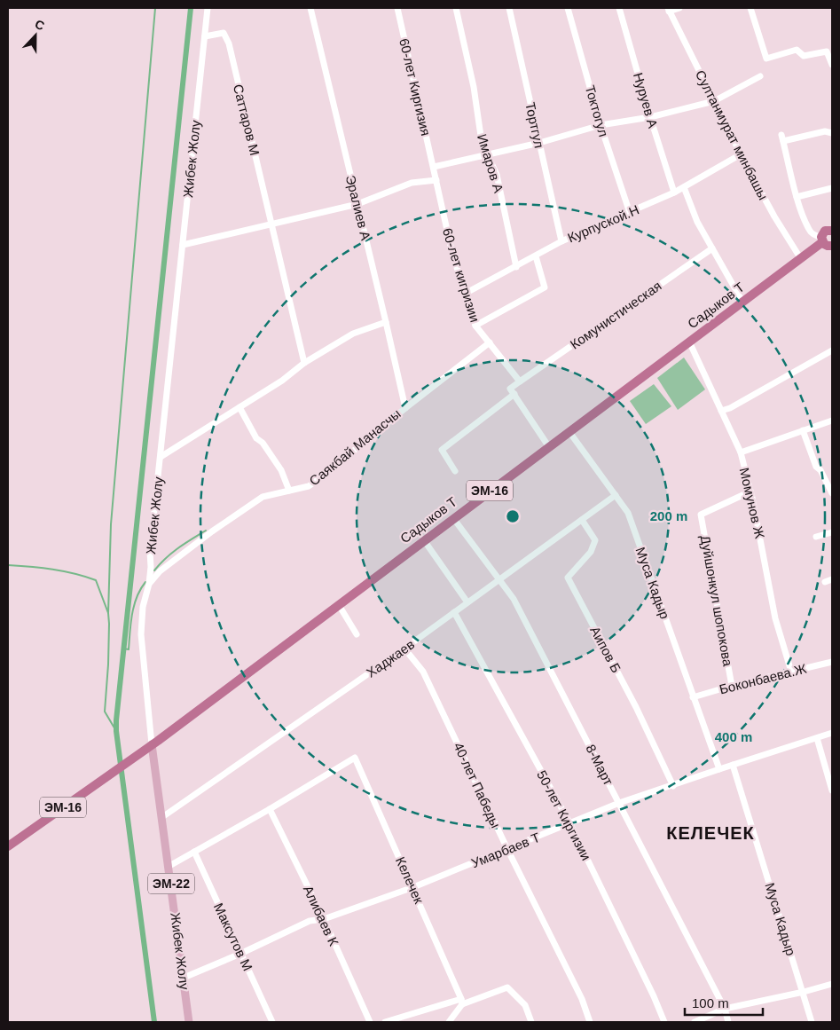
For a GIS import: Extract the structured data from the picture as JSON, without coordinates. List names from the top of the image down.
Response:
{
  "streets": {
    "highway": ["Садыков Т", "ЭМ-16"],
    "main road": ["Жибек Жолу", "ЭМ-22"],
    "street": [
      "60-лет Киргизия",
      "Нуруев А",
      "Токтогул",
      "Саттаров М",
      "Тортгул",
      "Султанмурат минбашы",
      "Имаров А",
      "Эралиев А",
      "Курпуской.Н",
      "60-лет кигризии",
      "Комунистическая",
      "Саякбай Манасчы",
      "Момунов Ж",
      "Муса Кадыр",
      "Дуйшонкул шопокова",
      "Аипов Б",
      "Хаджаев",
      "Боконбаева.Ж",
      "8-Март",
      "40-лет Пабеды",
      "50-лет Киргизии",
      "Умарбаев Т",
      "Келечек",
      "Алибаев К",
      "Максутов М"
    ]
  },
  "crossings": [
    ["60-лет Киргизия", "60-лет кигризии"],
    ["Нуруев А", "Курпуской.Н"],
    ["Токтогул", "Курпуской.Н"],
    ["Саттаров М", "Жибек Жолу"],
    ["Тортгул", "Курпуской.Н"],
    ["Султанмурат минбашы", "Курпуской.Н"],
    ["Султанмурат минбашы", "Садыков Т"],
    ["Жибек Жолу", "Садыков Т"],
    ["Жибек Жолу", "Саякбай Манасчы"],
    ["Жибек Жолу", "ЭМ-16"],
    ["Жибек Жолу", "Хаджаев"],
    ["Жибек Жолу", "Умарбаев Т"],
    ["Имаров А", "Курпуской.Н"],
    ["Эралиев А", "Саякбай Манасчы"],
    ["Курпуской.Н", "60-лет кигризии"],
    ["60-лет кигризии", "Комунистическая"],
    ["60-лет кигризии", "Саякбай Манасчы"],
    ["Садыков Т", "ЭМ-16"],
    ["Садыков Т", "Момунов Ж"],
    ["Садыков Т", "Муса Кадыр"],
    ["Садыков Т", "8-Март"],
    ["Момунов Ж", "Дуйшонкул шопокова"],
    ["Момунов Ж", "Боконбаева.Ж"],
    ["Муса Кадыр", "Хаджаев"],
    ["Муса Кадыр", "Боконбаева.Ж"],
    ["Муса Кадыр", "Умарбаев Т"],
    ["Дуйшонкул шопокова", "Боконбаева.Ж"],
    ["Аипов Б", "Хаджаев"],
    ["Аипов Б", "Умарбаев Т"],
    ["Хаджаев", "8-Март"],
    ["Хаджаев", "40-лет Пабеды"],
    ["Хаджаев", "50-лет Киргизии"],
    ["8-Март", "Умарбаев Т"],
    ["40-лет Пабеды", "Умарбаев Т"],
    ["50-лет Киргизии", "Умарбаев Т"],
    ["Умарбаев Т", "Келечек"],
    ["Умарбаев Т", "Алибаев К"],
    ["Умарбаев Т", "Максутов М"],
    ["Келечек", "Алибаев К"]
  ],
  "districts": ["КЕЛЕЧЕК"],
  "scale_bar": "100 m",
  "north": "top",
  "rings": ["200 m", "400 m"]
}
